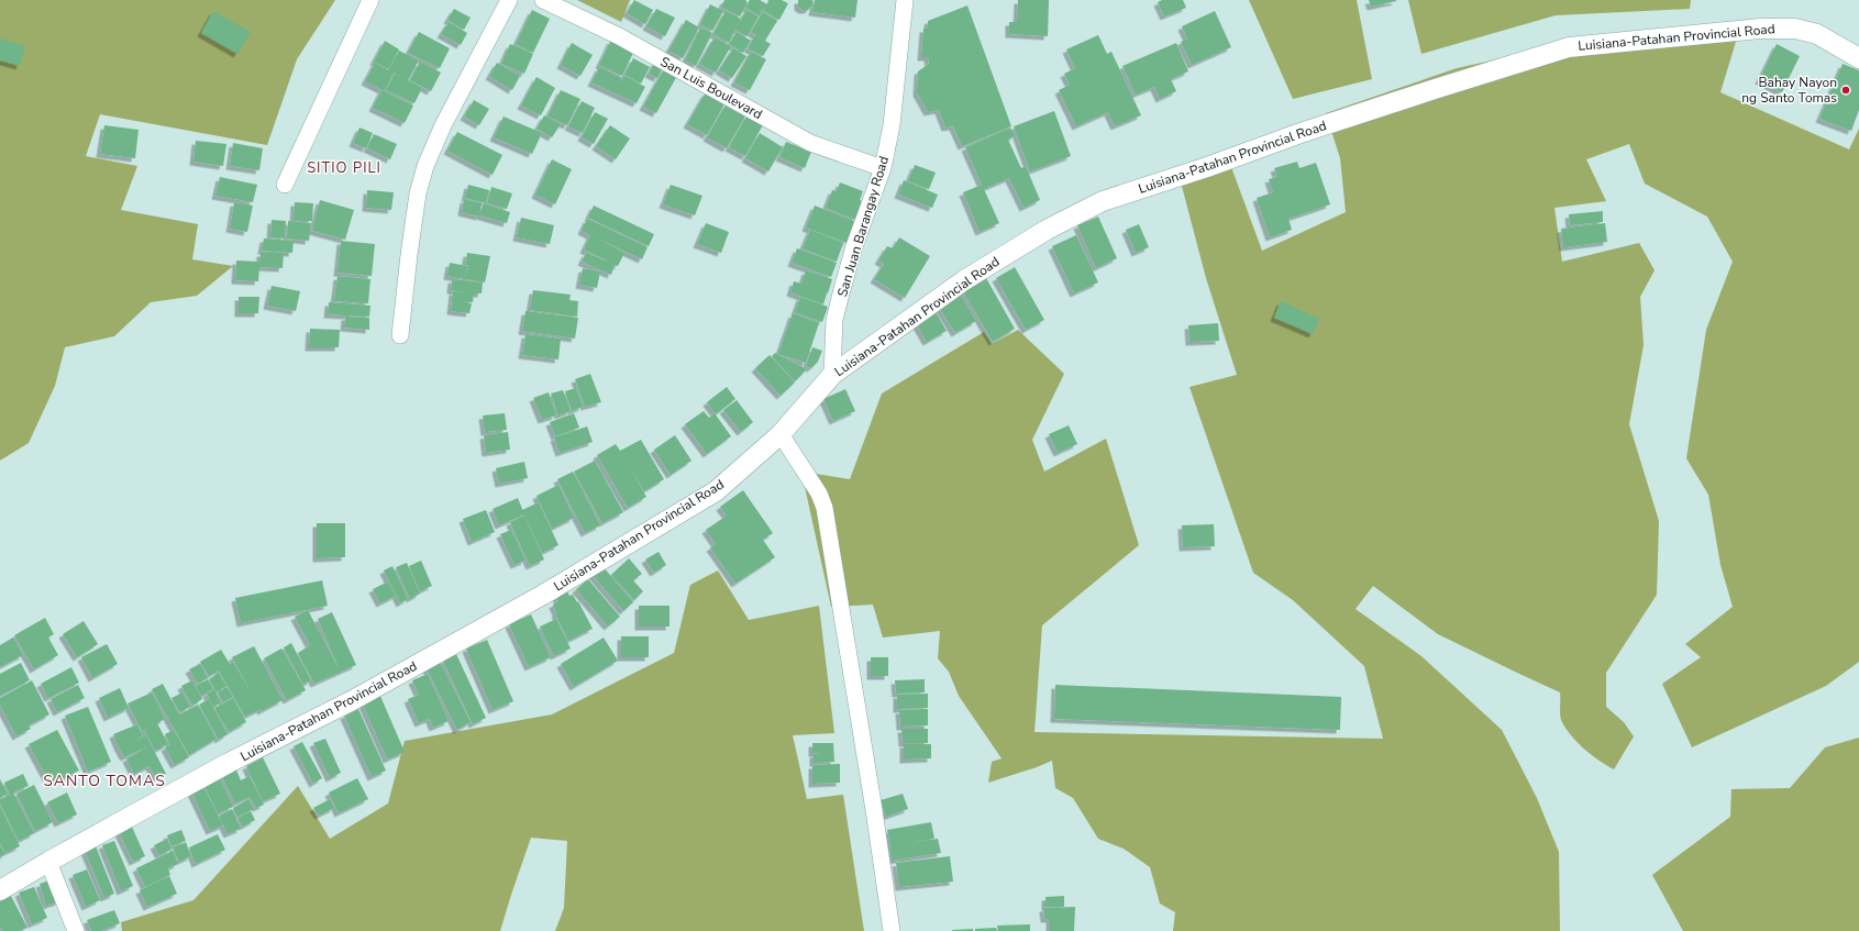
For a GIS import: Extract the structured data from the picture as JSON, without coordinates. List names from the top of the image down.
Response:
{
  "streets": {
    "street": ["Luisiana-Patahan Provincial Road", "San Luis Boulevard", "San Juan Barangay Road"]
  },
  "crossings": [
    ["Luisiana-Patahan Provincial Road", "San Juan Barangay Road"],
    ["San Luis Boulevard", "San Juan Barangay Road"]
  ],
  "districts": ["SITIO PILI", "SANTO TOMAS"],
  "places": ["Bahay Nayon ng Santo Tomas"]
}
